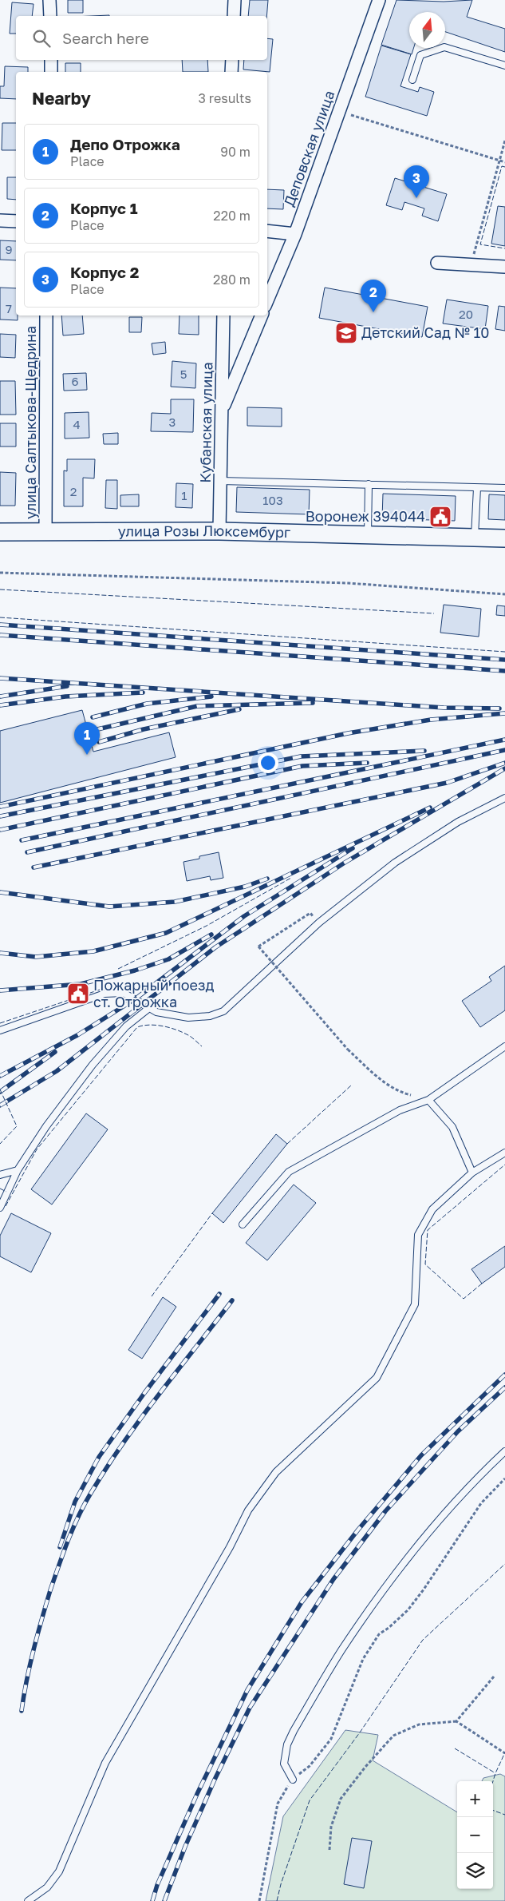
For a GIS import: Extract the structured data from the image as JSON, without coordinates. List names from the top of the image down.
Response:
{
  "streets": {
    "street": [
      "Деповская улица",
      "улица Салтыкова-Щедрина",
      "Кубанская улица",
      "улица Розы Люксембург"
    ]
  },
  "crossings": [
    ["улица Салтыкова-Щедрина", "улица Розы Люксембург"],
    ["Кубанская улица", "улица Розы Люксембург"]
  ],
  "places": {
    "school or university": ["Детский Сад № 10"],
    "public building": ["Воронеж 394044", "Пожарный поезд ст. Отрожка"]
  },
  "house_numbers": [
    "9",
    "7",
    "20",
    "5",
    "6",
    "3",
    "4",
    "2",
    "1",
    "103"
  ],
  "north": "top",
  "page": {
    "search": "Search here",
    "heading": ["Nearby", "3 results"],
    "list": [
      {
        "mark": "1",
        "name": "Депо Отрожка",
        "note": "Place",
        "value": "90 m"
      },
      {
        "mark": "2",
        "name": "Корпус 1",
        "note": "Place",
        "value": "220 m"
      },
      {
        "mark": "3",
        "name": "Корпус 2",
        "note": "Place",
        "value": "280 m"
      }
    ],
    "pins": ["3", "2", "1"],
    "map_buttons": ["+", "−"]
  }
}
